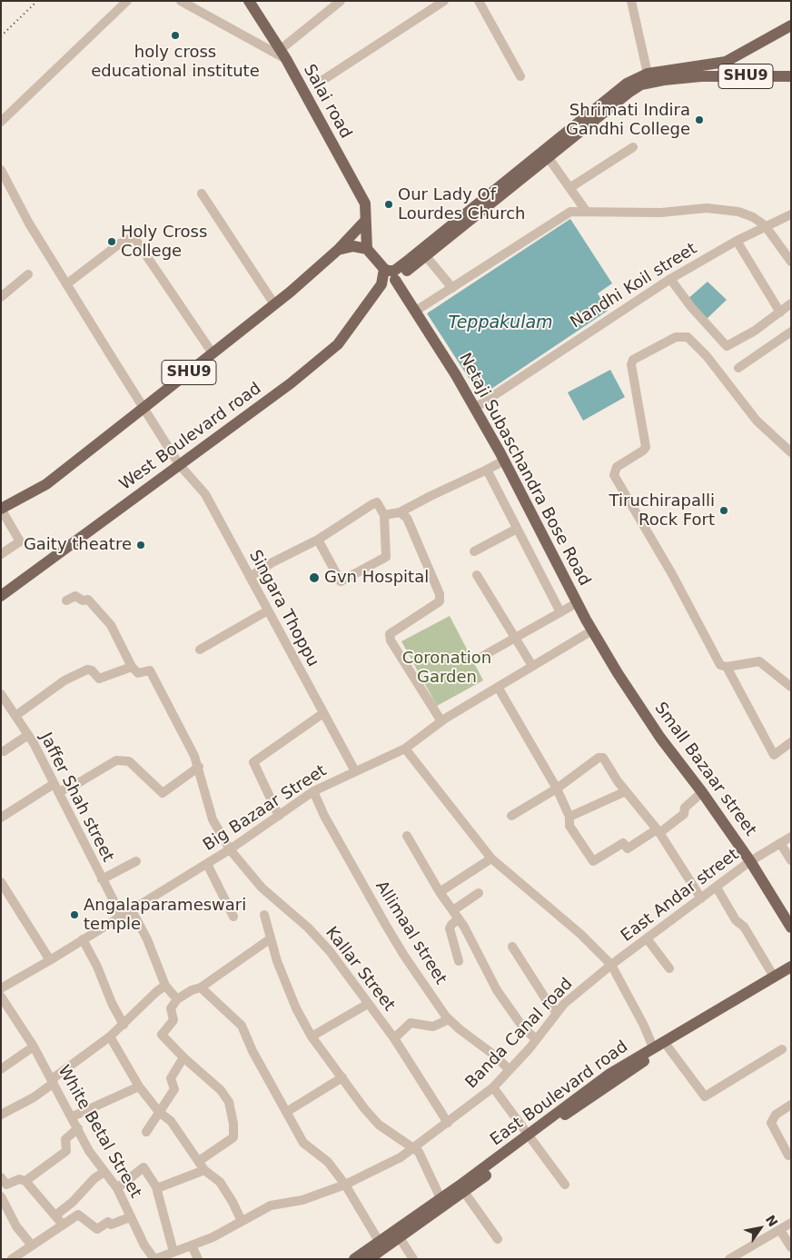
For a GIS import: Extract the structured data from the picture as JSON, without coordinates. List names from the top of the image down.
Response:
{
  "streets": {
    "main road": [
      "SHU9",
      "Salai road",
      "West Boulevard road",
      "Netaji Subaschandra Bose Road",
      "Small Bazaar street",
      "East Boulevard road"
    ],
    "street": [
      "Nandhi Koil street",
      "Singara Thoppu",
      "Jaffer Shah street",
      "Big Bazaar Street",
      "East Andar street",
      "Allimaal street",
      "Kallar Street",
      "Banda Canal road",
      "White Betal Street"
    ]
  },
  "crossings": [
    ["SHU9", "Salai road"],
    ["SHU9", "West Boulevard road"],
    ["SHU9", "Netaji Subaschandra Bose Road"],
    ["SHU9", "Singara Thoppu"],
    ["Nandhi Koil street", "Netaji Subaschandra Bose Road"],
    ["West Boulevard road", "Singara Thoppu"],
    ["Netaji Subaschandra Bose Road", "Small Bazaar street"],
    ["Netaji Subaschandra Bose Road", "Big Bazaar Street"],
    ["Singara Thoppu", "Big Bazaar Street"],
    ["Small Bazaar street", "Big Bazaar Street"],
    ["Small Bazaar street", "East Andar street"],
    ["Jaffer Shah street", "Big Bazaar Street"],
    ["Big Bazaar Street", "Allimaal street"],
    ["Big Bazaar Street", "Kallar Street"],
    ["East Andar street", "Banda Canal road"],
    ["Allimaal street", "Banda Canal road"],
    ["Kallar Street", "Banda Canal road"],
    ["Banda Canal road", "White Betal Street"]
  ],
  "water": ["Teppakulam"],
  "parks": ["Coronation Garden"],
  "places": [
    "holy cross educational institute",
    "Shrimati Indira Gandhi College",
    "Our Lady Of Lourdes Church",
    "Holy Cross College",
    "Tiruchirapalli Rock Fort",
    "Gaity theatre",
    "Gvn Hospital",
    "Angalaparameswari temple"
  ],
  "north": "top right"
}
